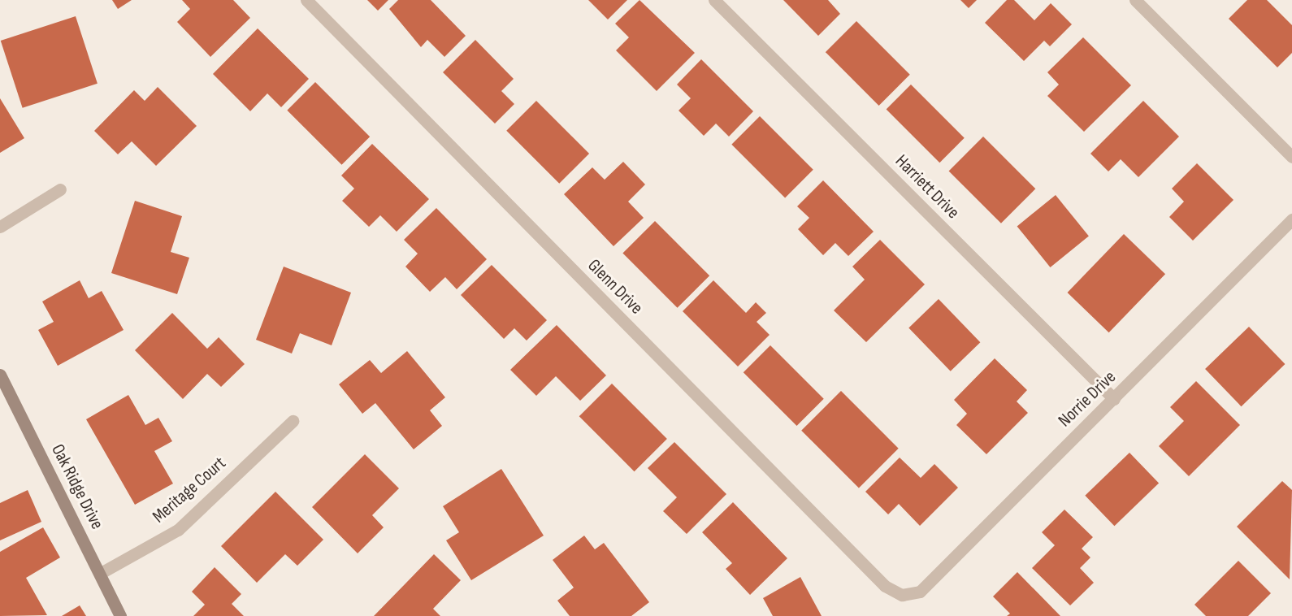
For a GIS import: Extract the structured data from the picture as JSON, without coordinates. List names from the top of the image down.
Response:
{
  "streets": {
    "street": [
      "Harriett Drive",
      "Glenn Drive",
      "Norrie Drive",
      "Oak Ridge Drive",
      "Meritage Court"
    ]
  },
  "crossings": [
    ["Harriett Drive", "Norrie Drive"],
    ["Glenn Drive", "Norrie Drive"],
    ["Oak Ridge Drive", "Meritage Court"]
  ]
}
